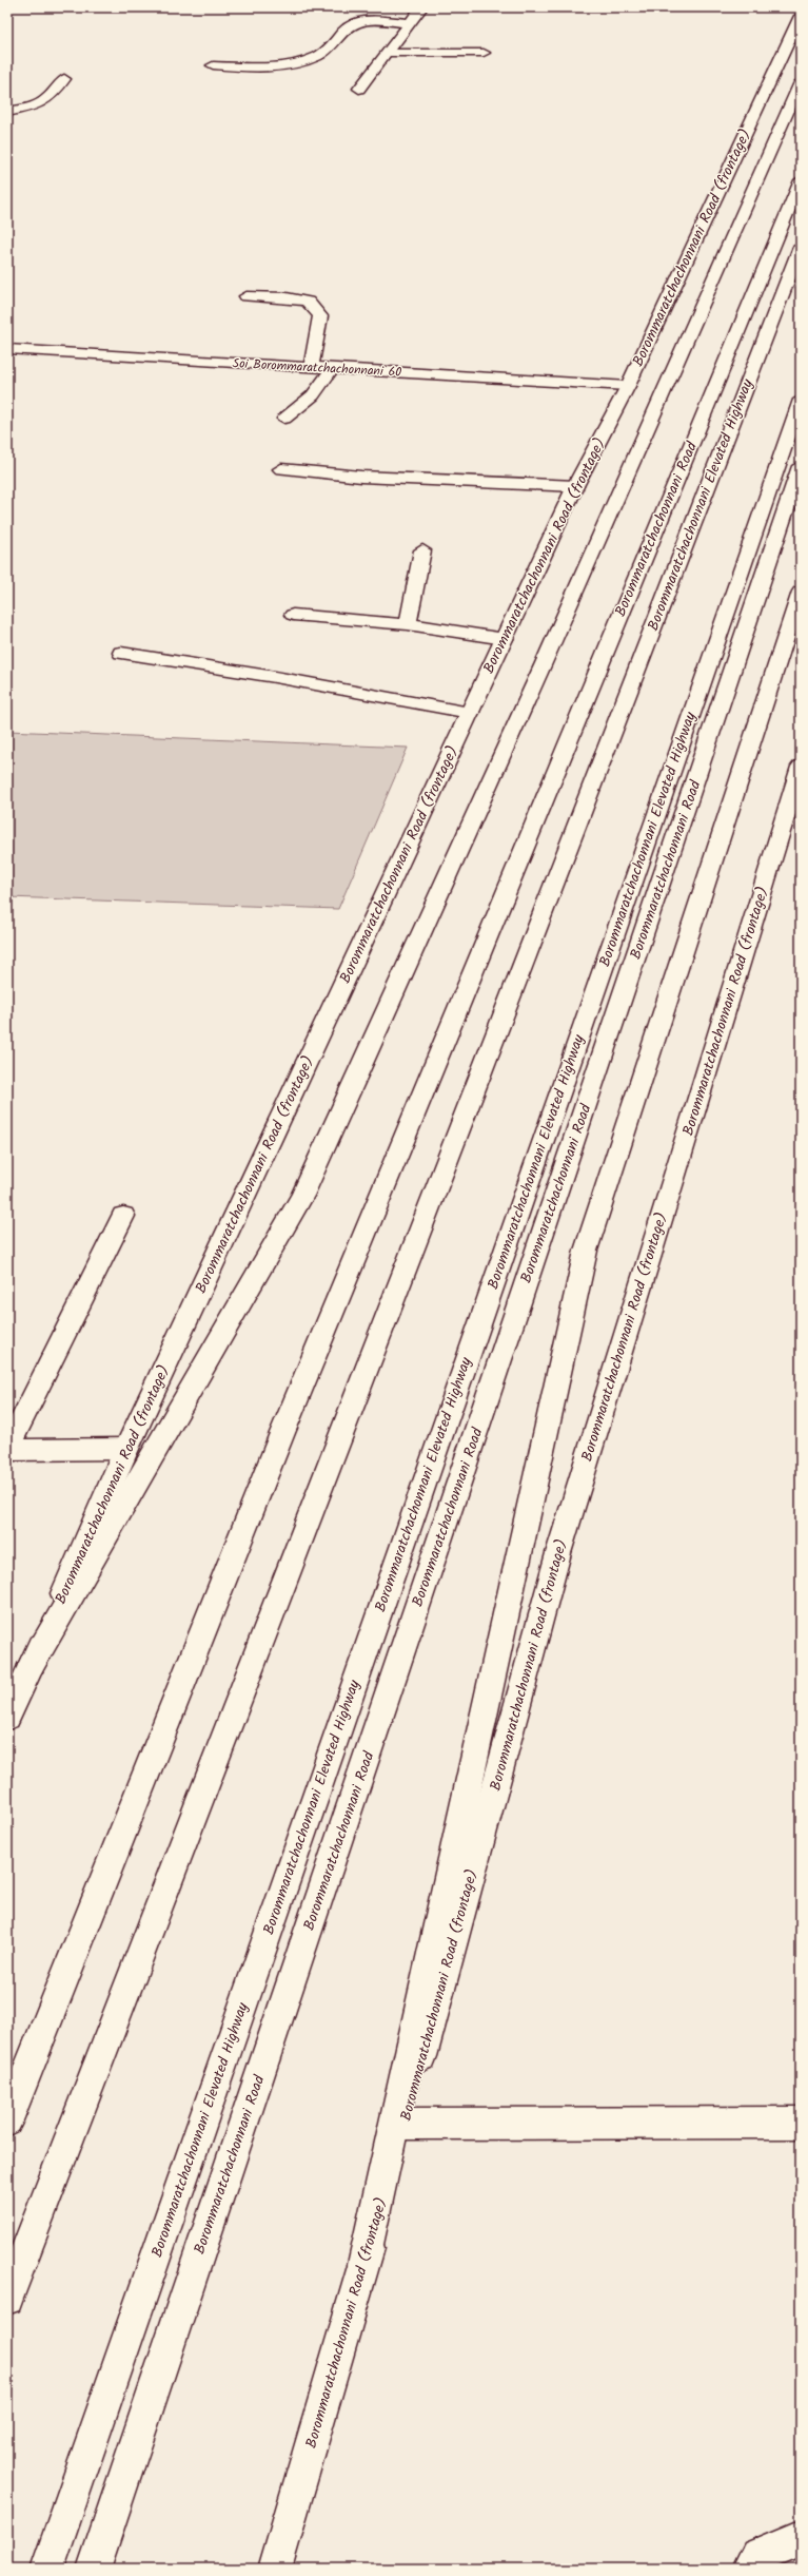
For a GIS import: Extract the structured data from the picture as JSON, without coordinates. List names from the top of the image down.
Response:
{
  "streets": {
    "main road": [
      "Borommaratchachonnani Road (frontage)",
      "Soi Borommaratchachonnani 60",
      "Borommaratchachonnani Elevated Highway",
      "Borommaratchachonnani Road"
    ]
  },
  "crossings": [
    ["Borommaratchachonnani Road (frontage)", "Soi Borommaratchachonnani 60"]
  ]
}
